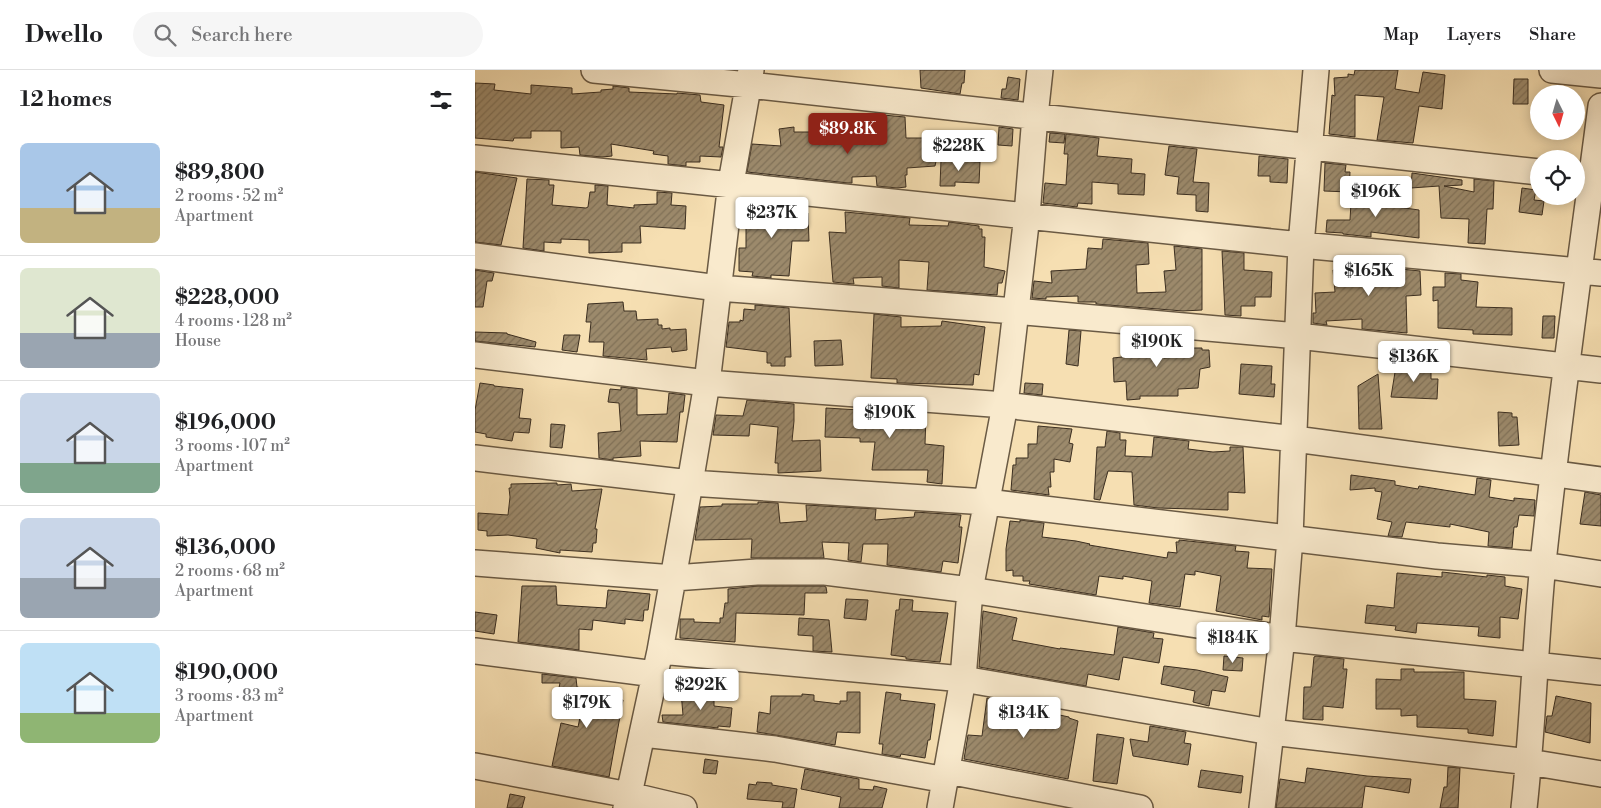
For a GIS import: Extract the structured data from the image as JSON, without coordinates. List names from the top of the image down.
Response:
{
  "north": "bottom",
  "page": {
    "header": "Dwello",
    "search": "Search here",
    "nav": ["Map", "Layers", "Share"],
    "heading": "12 homes",
    "price": [
      "$89.8K",
      "$228K",
      "$196K",
      "$237K",
      "$165K",
      "$190K",
      "$136K",
      "$190K",
      "$184K",
      "$292K",
      "$179K",
      "$134K"
    ],
    "list": [
      {
        "name": "$89,800",
        "note": "2 rooms · 52 m² · Apartment"
      },
      {
        "name": "$228,000",
        "note": "4 rooms · 128 m² · House"
      },
      {
        "name": "$196,000",
        "note": "3 rooms · 107 m² · Apartment"
      },
      {
        "name": "$136,000",
        "note": "2 rooms · 68 m² · Apartment"
      },
      {
        "name": "$190,000",
        "note": "3 rooms · 83 m² · Apartment"
      }
    ]
  }
}
